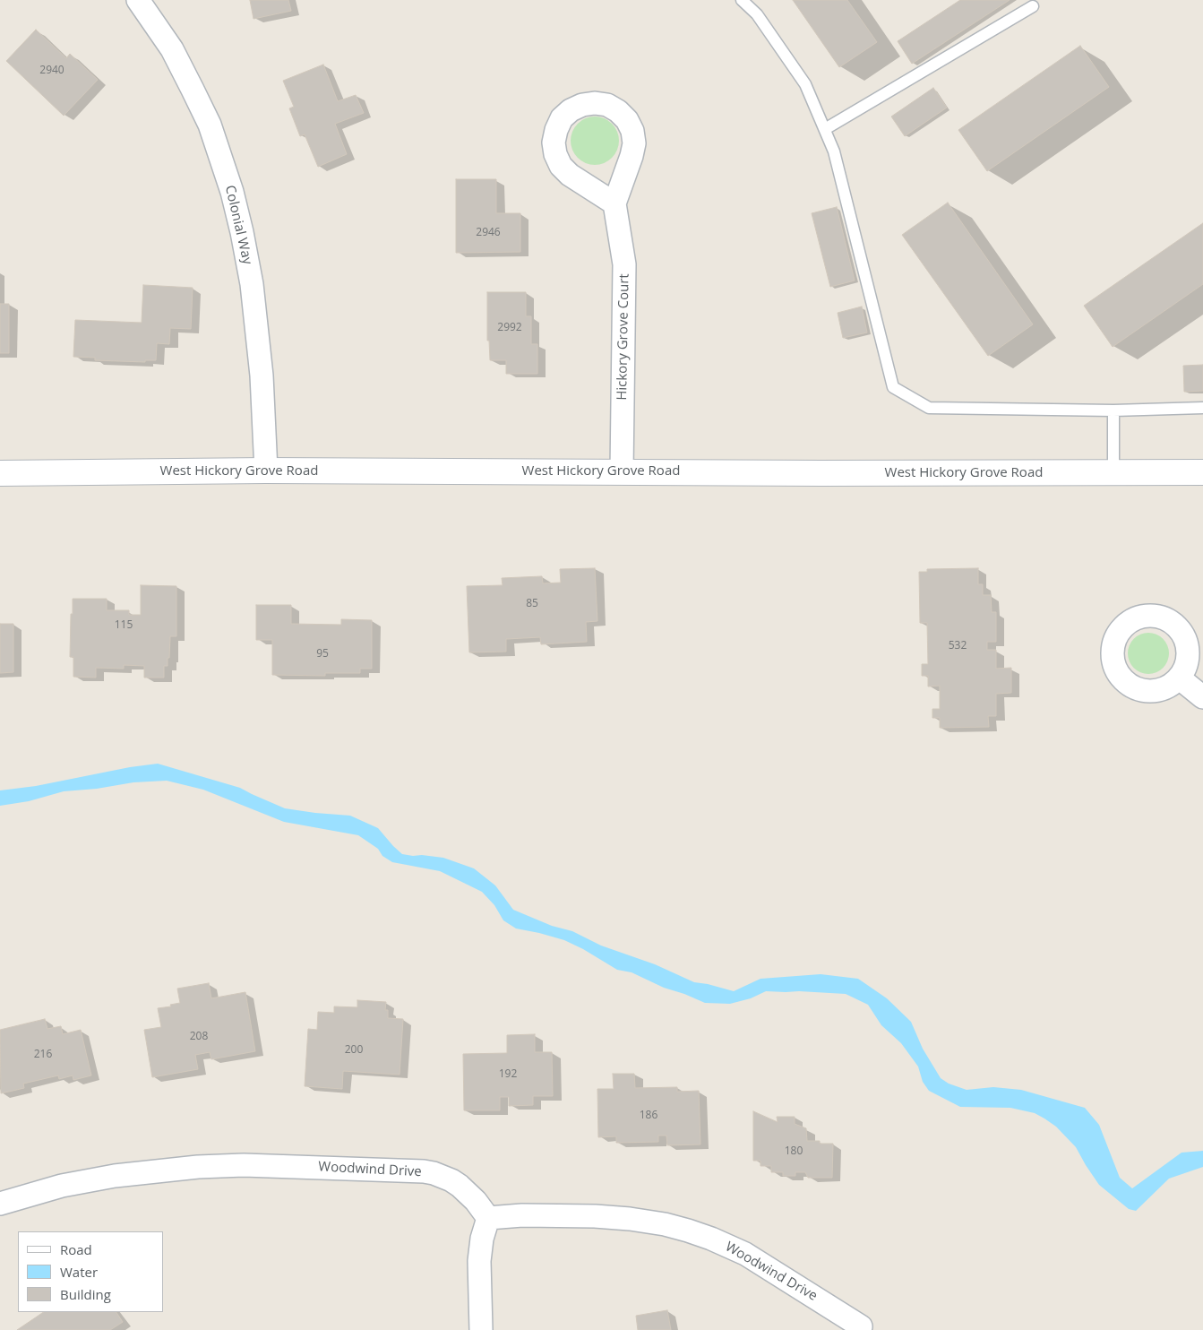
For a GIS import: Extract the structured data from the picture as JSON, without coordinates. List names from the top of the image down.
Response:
{
  "streets": {
    "street": [
      "Colonial Way",
      "Hickory Grove Court",
      "West Hickory Grove Road",
      "Woodwind Drive"
    ]
  },
  "crossings": [
    ["Colonial Way", "West Hickory Grove Road"],
    ["Hickory Grove Court", "West Hickory Grove Road"]
  ],
  "house_numbers": [
    "2940",
    "2946",
    "2992",
    "85",
    "115",
    "532",
    "95",
    "208",
    "200",
    "216",
    "192",
    "186",
    "180"
  ],
  "legend": ["Road", "Water", "Building"]
}
